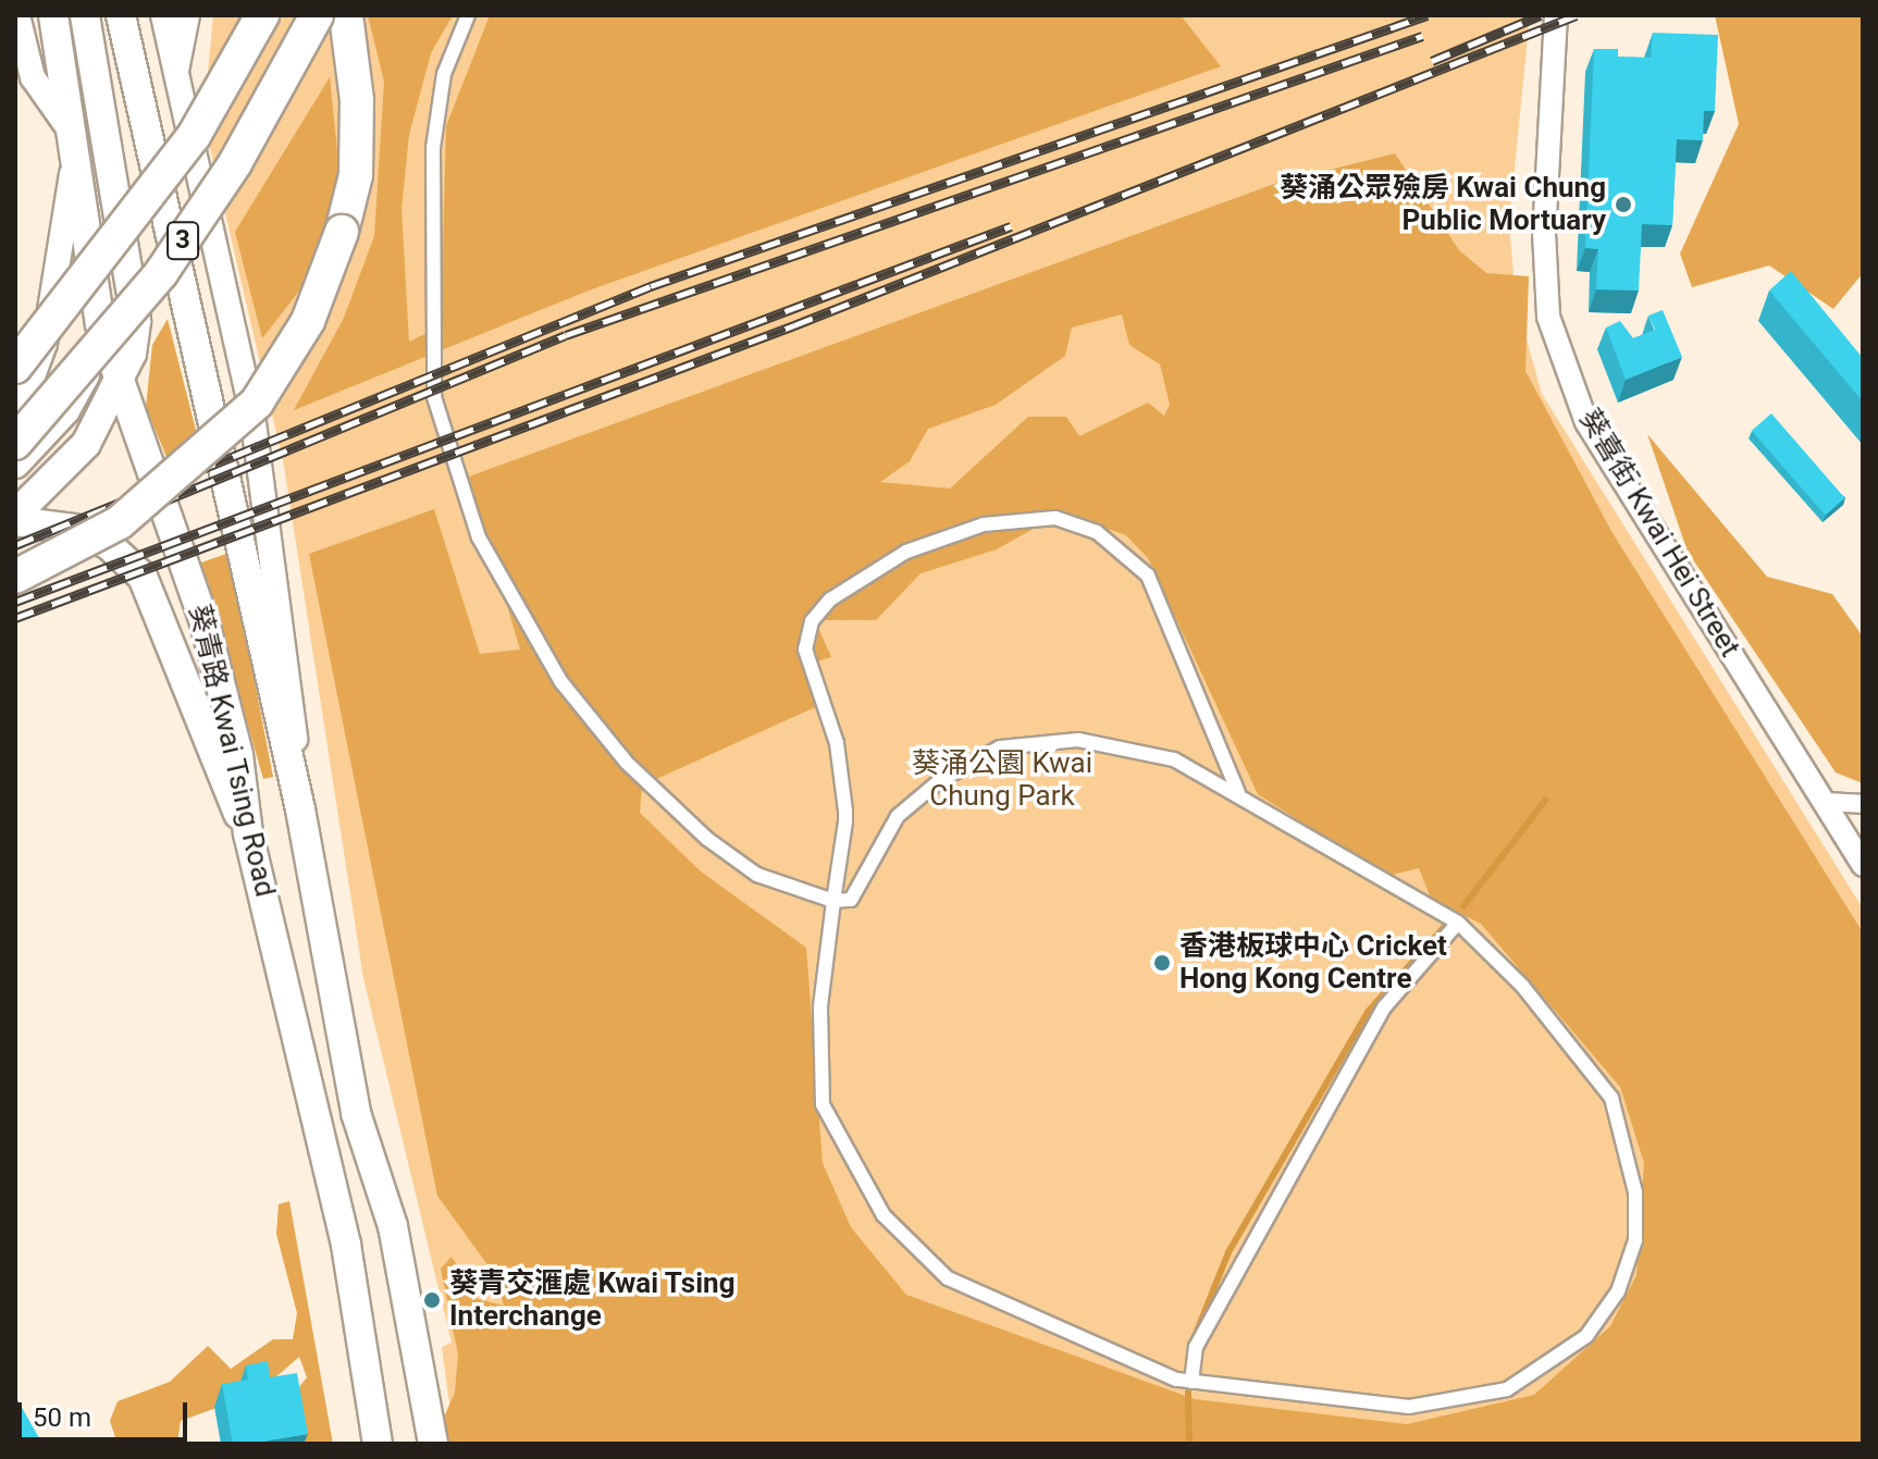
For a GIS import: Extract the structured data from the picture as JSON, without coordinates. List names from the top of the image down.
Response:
{
  "streets": {
    "highway": ["3"],
    "main road": ["葵青路 Kwai Tsing Road"],
    "street": ["葵喜街 Kwai Hei Street"]
  },
  "parks": ["葵涌公園 Kwai Chung Park"],
  "places": ["葵涌公眾殮房 Kwai Chung Public Mortuary", "香港板球中心 Cricket Hong Kong Centre", "葵青交滙處 Kwai Tsing Interchange"],
  "scale_bar": "50 m"
}
